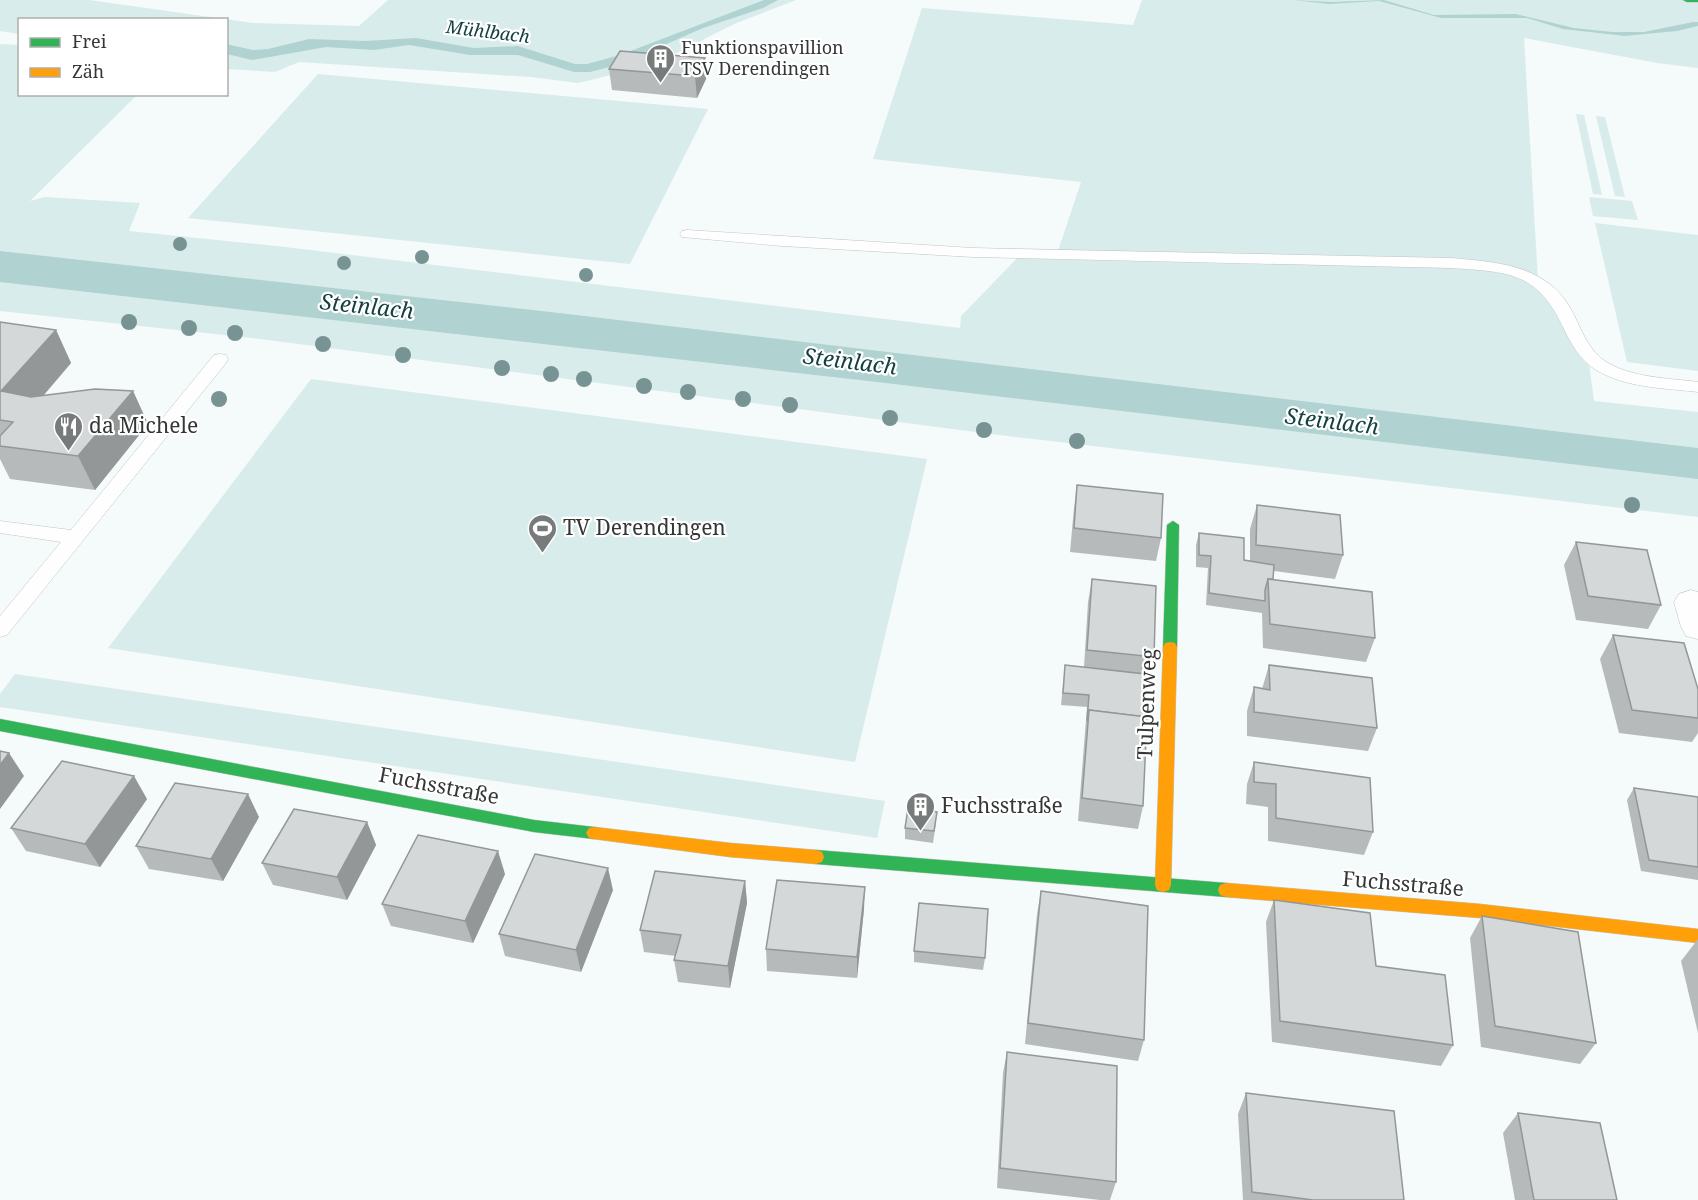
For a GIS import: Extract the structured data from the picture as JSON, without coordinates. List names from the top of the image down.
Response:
{
  "streets": {
    "street": ["Tulpenweg", "Fuchsstraße"]
  },
  "crossings": [
    ["Tulpenweg", "Fuchsstraße"]
  ],
  "water": ["Mühlbach", "Steinlach"],
  "places": {
    "building": ["Funktionspavillion TSV Derendingen", "Fuchsstraße"],
    "restaurant": ["da Michele"],
    "sports": ["TV Derendingen"]
  },
  "legend": ["Frei", "Zäh"]
}
